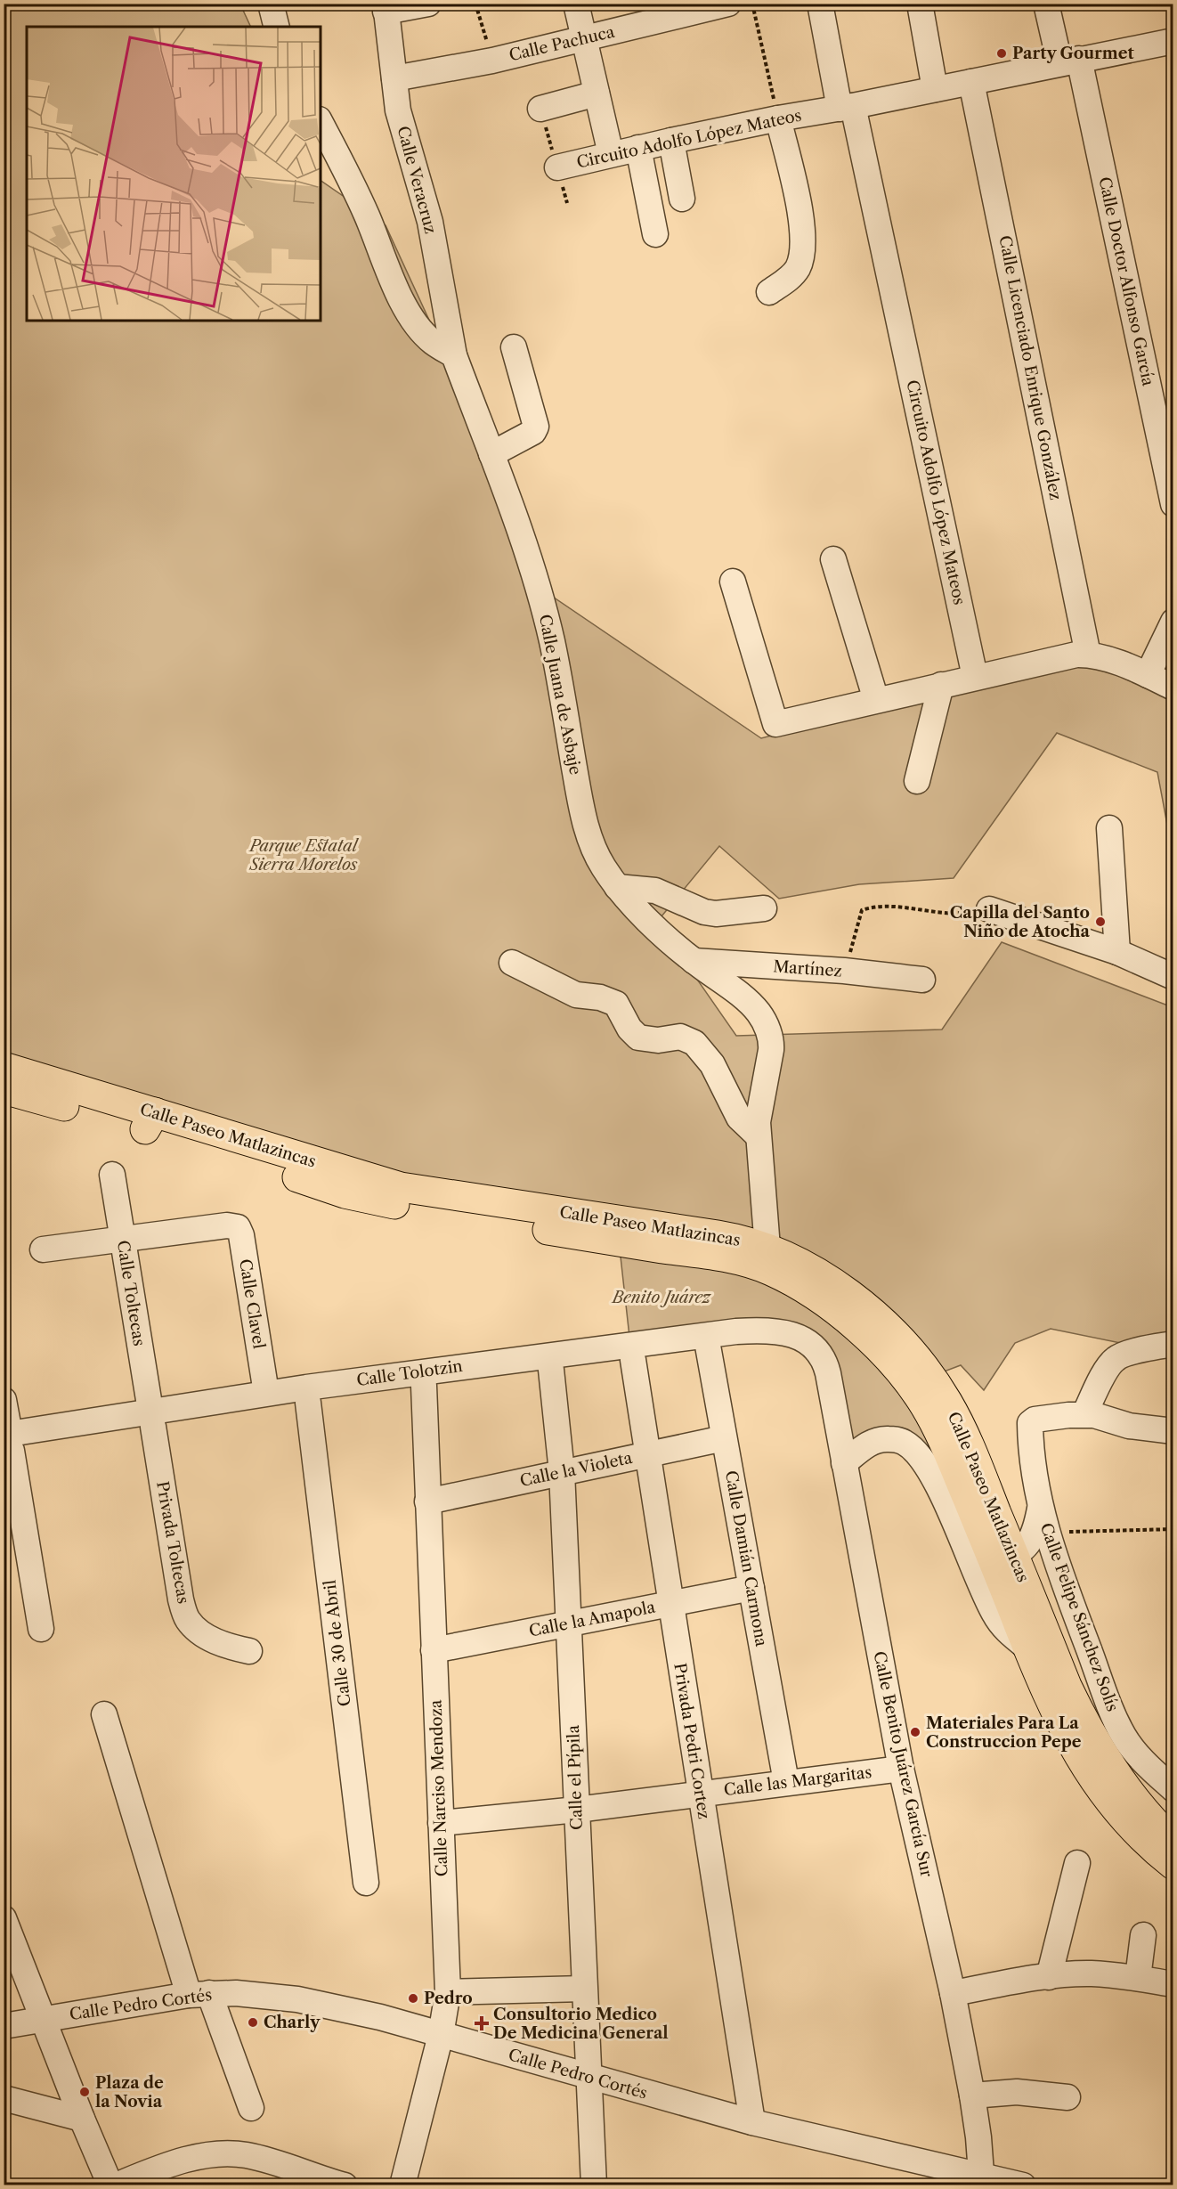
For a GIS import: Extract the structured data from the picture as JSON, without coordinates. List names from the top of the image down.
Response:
{
  "streets": {
    "highway": ["Calle Paseo Matlazincas"],
    "street": [
      "Calle Pachuca",
      "Circuito Adolfo López Mateos",
      "Calle Veracruz",
      "Calle Doctor Alfonso García",
      "Calle Licenciado Enrique González",
      "Calle Juana de Asbaje",
      "Martínez",
      "Calle Toltecas",
      "Calle Clavel",
      "Calle Tolotzin",
      "Calle la Violeta",
      "Privada Toltecas",
      "Calle Damián Carmona",
      "Calle Felipe Sánchez Solís",
      "Calle la Amapola",
      "Calle 30 de Abril",
      "Privada Pedri Cortez",
      "Calle Benito Juárez García Sur",
      "Calle el Pípila",
      "Calle las Margaritas",
      "Calle Narciso Mendoza",
      "Calle Pedro Cortés"
    ]
  },
  "crossings": [
    ["Calle Pachuca", "Calle Veracruz"],
    ["Circuito Adolfo López Mateos", "Calle Doctor Alfonso García"],
    ["Circuito Adolfo López Mateos", "Calle Licenciado Enrique González"],
    ["Calle Veracruz", "Calle Juana de Asbaje"],
    ["Calle Juana de Asbaje", "Martínez"],
    ["Calle Juana de Asbaje", "Calle Paseo Matlazincas"],
    ["Calle Toltecas", "Calle Clavel"],
    ["Calle Toltecas", "Calle Tolotzin"],
    ["Calle Toltecas", "Privada Toltecas"],
    ["Calle Clavel", "Calle Tolotzin"],
    ["Calle Tolotzin", "Privada Toltecas"],
    ["Calle Tolotzin", "Calle Damián Carmona"],
    ["Calle Tolotzin", "Calle 30 de Abril"],
    ["Calle Tolotzin", "Privada Pedri Cortez"],
    ["Calle Tolotzin", "Calle Benito Juárez García Sur"],
    ["Calle Tolotzin", "Calle el Pípila"],
    ["Calle Tolotzin", "Calle Narciso Mendoza"],
    ["Calle la Violeta", "Calle Damián Carmona"],
    ["Calle la Violeta", "Privada Pedri Cortez"],
    ["Calle la Violeta", "Calle el Pípila"],
    ["Calle la Violeta", "Calle Narciso Mendoza"],
    ["Calle Damián Carmona", "Calle la Amapola"],
    ["Calle Damián Carmona", "Calle las Margaritas"],
    ["Calle la Amapola", "Privada Pedri Cortez"],
    ["Calle la Amapola", "Calle el Pípila"],
    ["Calle la Amapola", "Calle Narciso Mendoza"],
    ["Privada Pedri Cortez", "Calle las Margaritas"],
    ["Privada Pedri Cortez", "Calle Pedro Cortés"],
    ["Calle Benito Juárez García Sur", "Calle las Margaritas"],
    ["Calle Benito Juárez García Sur", "Calle Pedro Cortés"],
    ["Calle el Pípila", "Calle las Margaritas"],
    ["Calle el Pípila", "Calle Pedro Cortés"],
    ["Calle las Margaritas", "Calle Narciso Mendoza"],
    ["Calle Narciso Mendoza", "Calle Pedro Cortés"]
  ],
  "parks": ["Parque Estatal Sierra Morelos", "Benito Juárez"],
  "places": {
    "other": [
      "Party Gourmet",
      "Capilla del Santo Niño de Atocha",
      "Materiales Para La Construccion Pepe",
      "Pedro",
      "Charly",
      "Plaza de la Novia"
    ],
    "health": ["Consultorio Medico De Medicina General"]
  }
}
